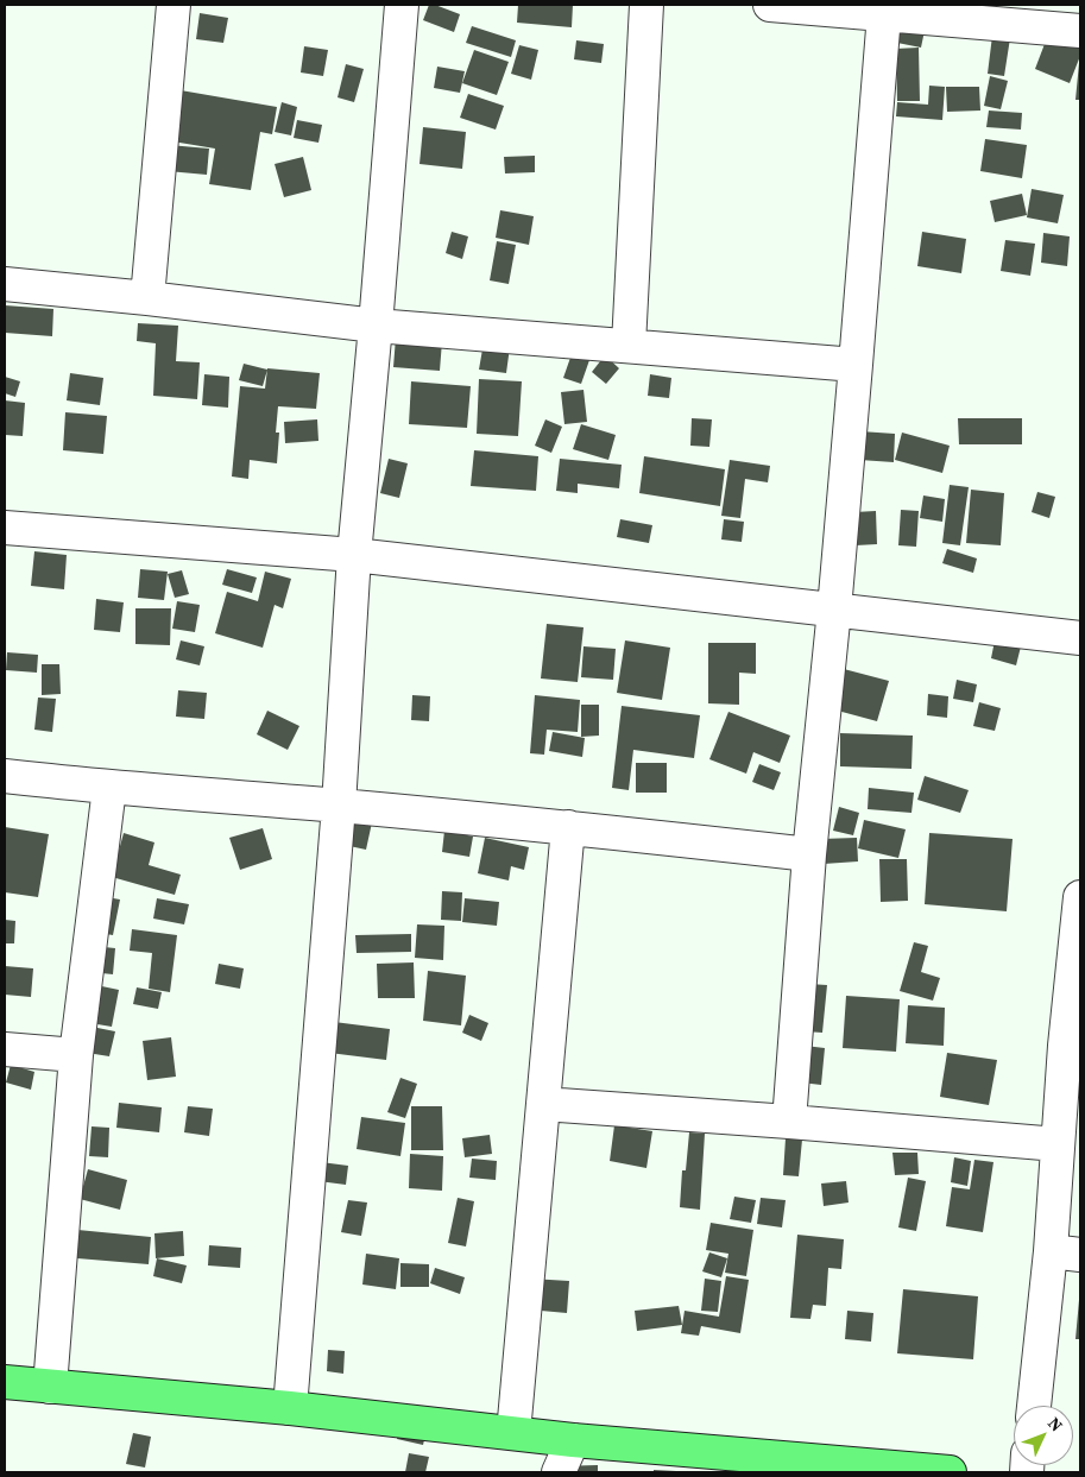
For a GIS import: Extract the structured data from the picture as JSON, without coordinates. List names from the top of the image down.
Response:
{
  "north": "top right"
}
